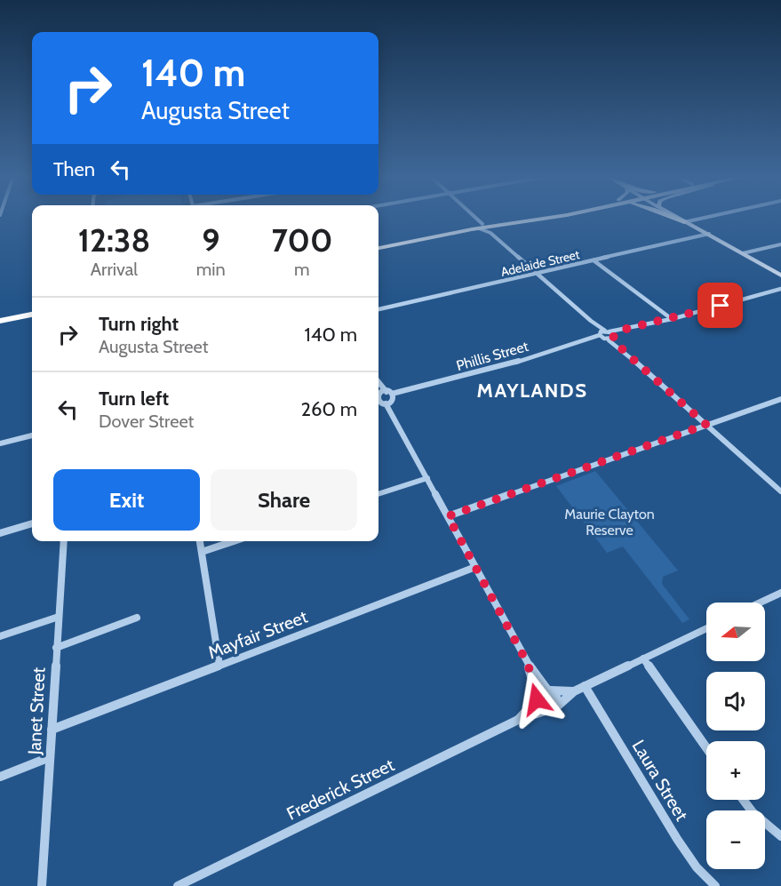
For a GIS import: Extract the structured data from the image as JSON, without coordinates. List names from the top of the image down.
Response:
{
  "streets": {
    "street": [
      "Adelaide Street",
      "Phillis Street",
      "Mayfair Street",
      "Janet Street",
      "Laura Street",
      "Frederick Street"
    ]
  },
  "crossings": [
    ["Mayfair Street", "Janet Street"]
  ],
  "districts": ["MAYLANDS"],
  "parks": ["Maurie Clayton Reserve"],
  "north": "left",
  "page": {
    "turn": ["140 m", "Augusta Street"],
    "then": "Then",
    "eta": [
      "12:38",
      "Arrival",
      "9",
      "min",
      "700",
      "m"
    ],
    "list": [
      {
        "name": "Turn right",
        "note": "Augusta Street",
        "value": "140 m"
      },
      {
        "name": "Turn left",
        "note": "Dover Street",
        "value": "260 m"
      }
    ],
    "buttons": ["Exit", "Share"],
    "map_buttons": ["+", "−"]
  }
}
